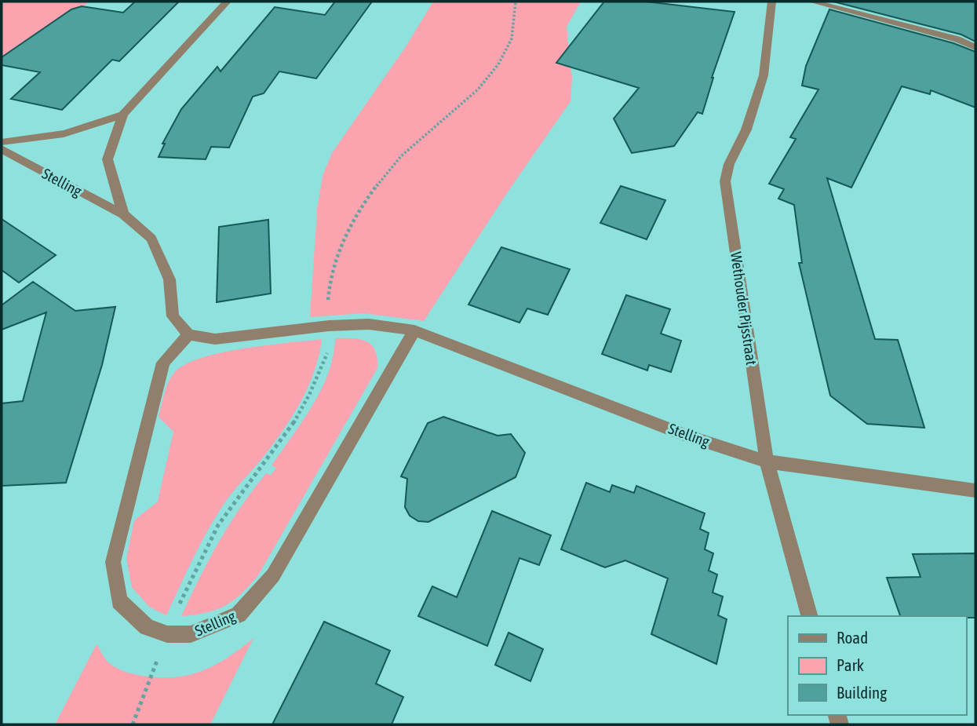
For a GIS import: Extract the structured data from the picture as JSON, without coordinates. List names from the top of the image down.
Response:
{
  "streets": {
    "street": ["Stelling", "Wethouder Pijsstraat"]
  },
  "crossings": [
    ["Stelling", "Wethouder Pijsstraat"]
  ],
  "legend": ["Road", "Park", "Building"]
}
